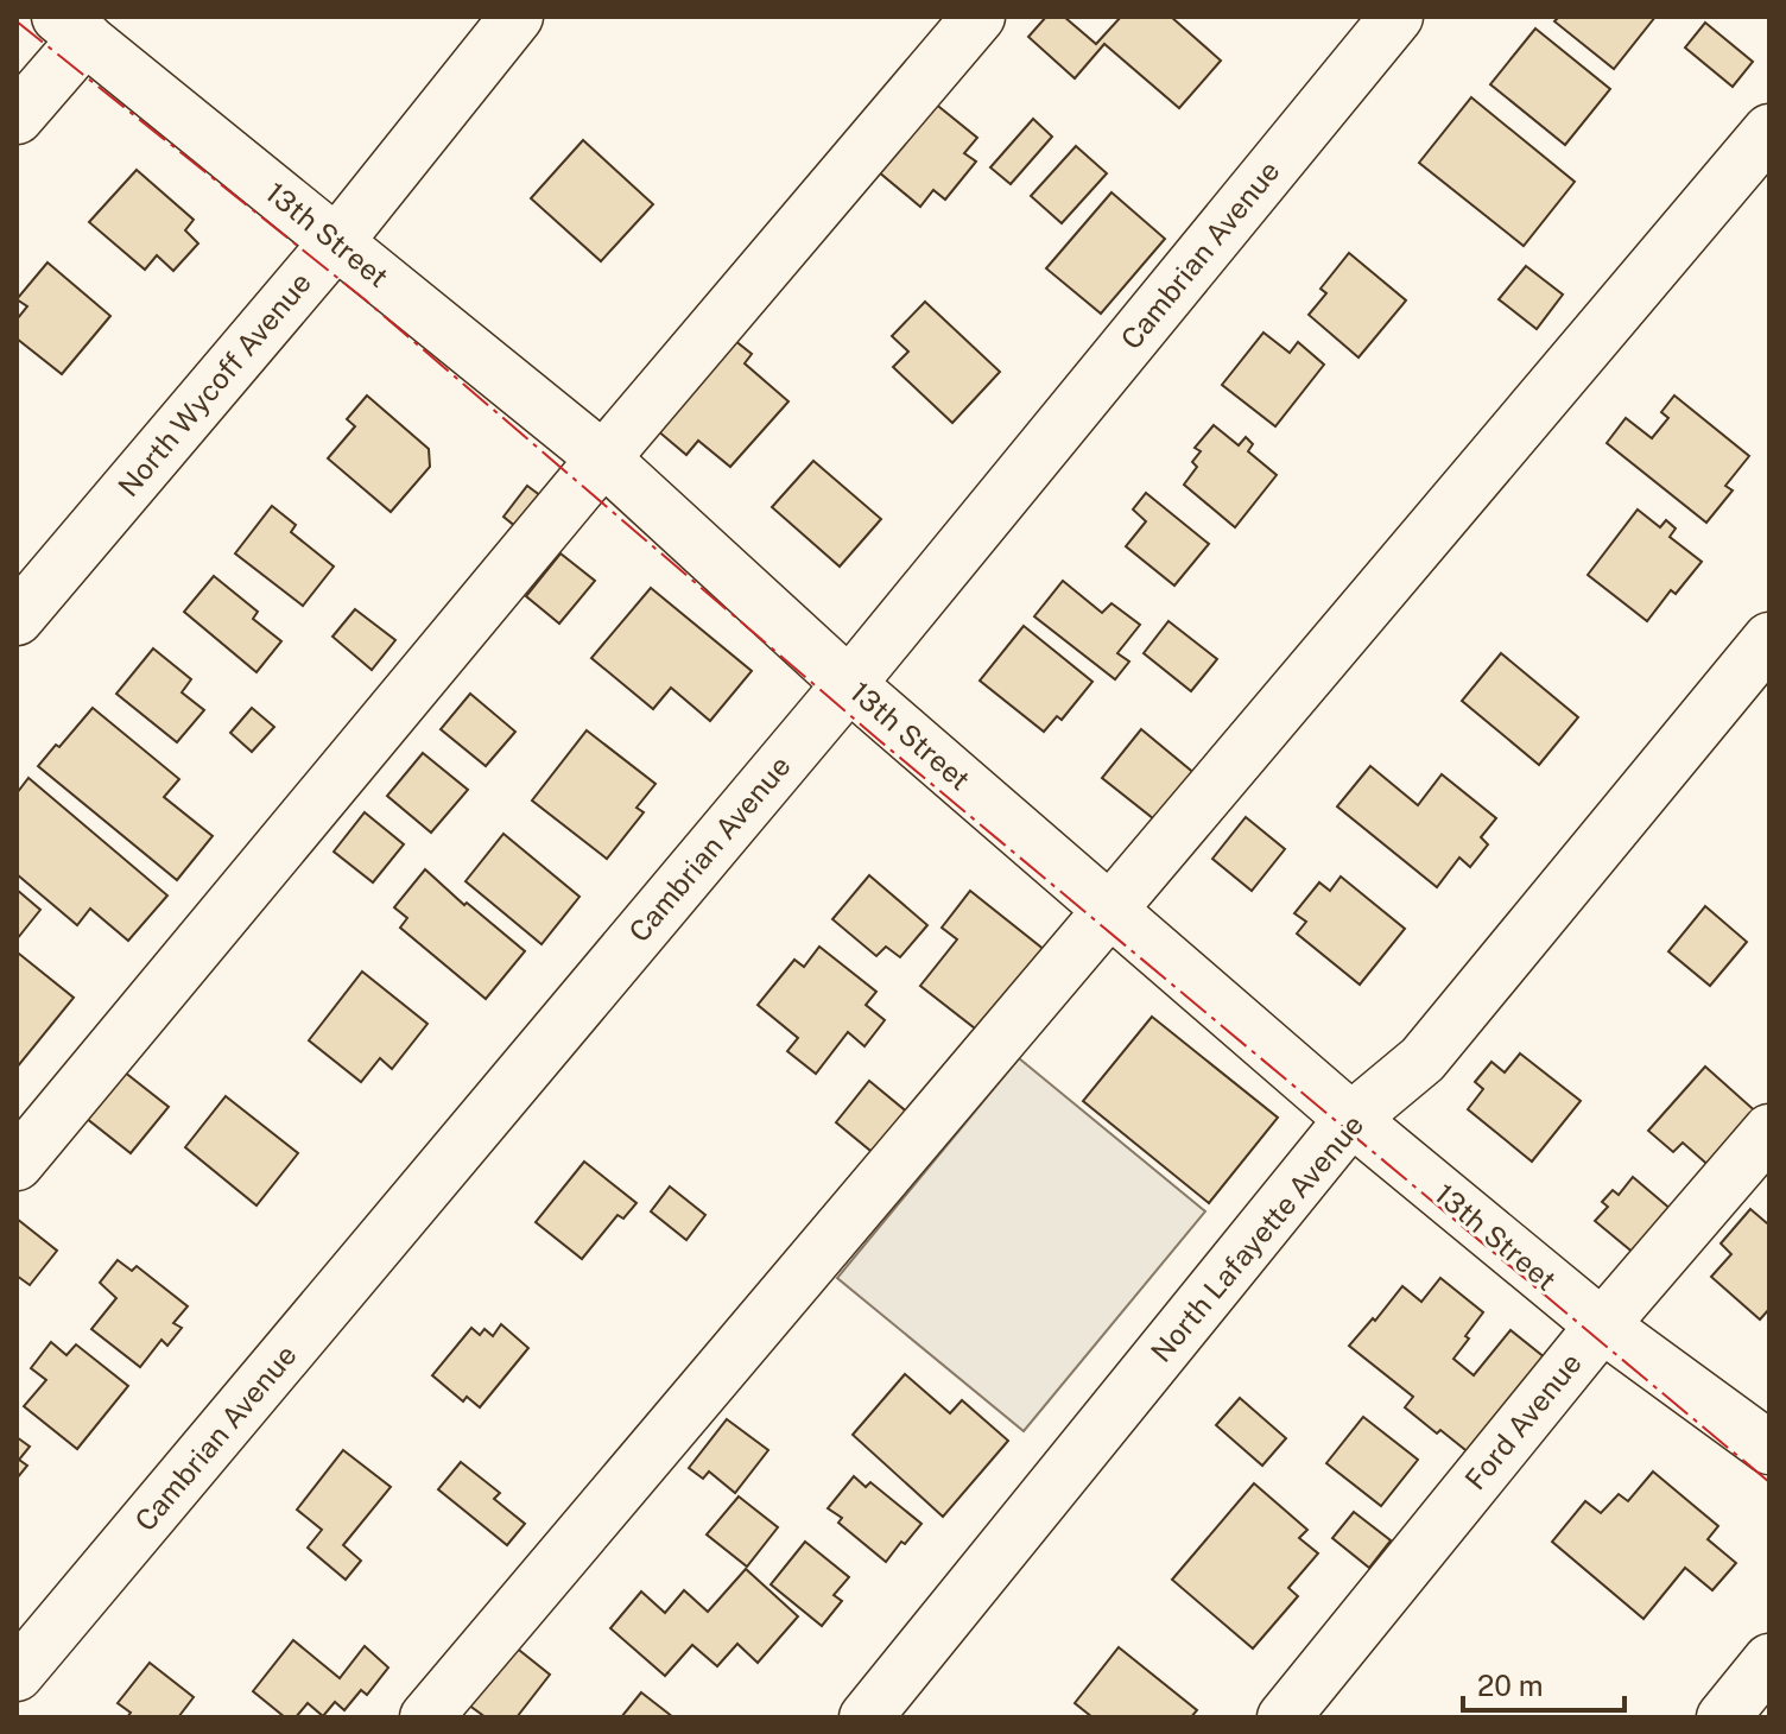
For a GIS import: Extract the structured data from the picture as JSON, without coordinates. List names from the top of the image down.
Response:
{
  "streets": {
    "street": [
      "13th Street",
      "Cambrian Avenue",
      "North Wycoff Avenue",
      "North Lafayette Avenue",
      "Ford Avenue"
    ]
  },
  "crossings": [
    ["13th Street", "Cambrian Avenue"],
    ["13th Street", "North Wycoff Avenue"],
    ["13th Street", "North Lafayette Avenue"],
    ["13th Street", "Ford Avenue"]
  ],
  "scale_bar": "20 m"
}
